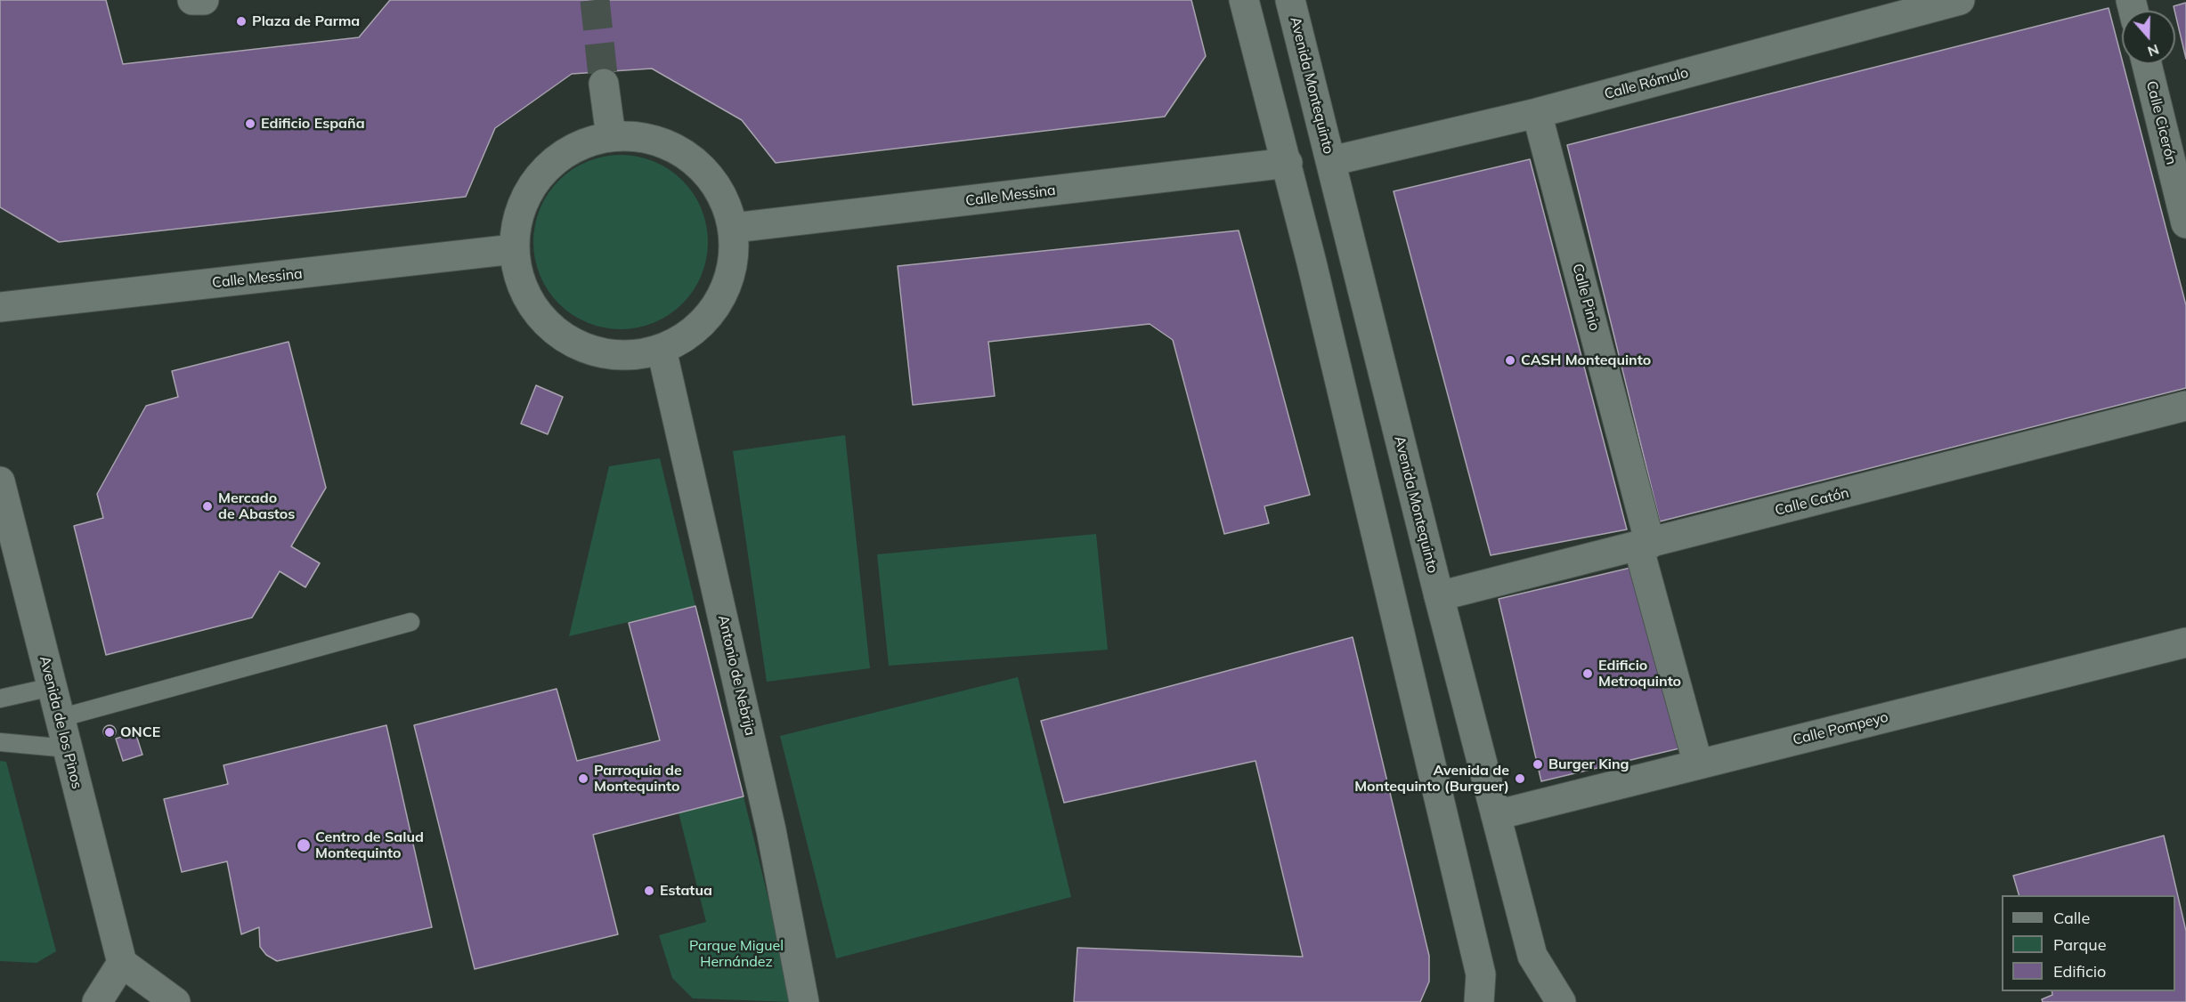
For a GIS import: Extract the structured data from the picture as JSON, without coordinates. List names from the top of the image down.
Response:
{
  "streets": {
    "street": [
      "Calle Rómulo",
      "Avenida Montequinto",
      "Calle Cicerón",
      "Calle Messina",
      "Calle Pinio",
      "Calle Catón",
      "Antonio de Nebrija",
      "Avenida de los Pinos",
      "Calle Pompeyo"
    ]
  },
  "crossings": [
    ["Calle Rómulo", "Avenida Montequinto"],
    ["Calle Rómulo", "Calle Pinio"],
    ["Avenida Montequinto", "Calle Catón"],
    ["Avenida Montequinto", "Calle Pompeyo"],
    ["Calle Pinio", "Calle Catón"],
    ["Calle Pinio", "Calle Pompeyo"]
  ],
  "parks": ["Parque Miguel Hernández"],
  "places": [
    "Plaza de Parma",
    "Edificio España",
    "CASH Montequinto",
    "Mercado de Abastos",
    "Edificio Metroquinto",
    "ONCE",
    "Burger King",
    "Parroquia de Montequinto",
    "Avenida de Montequinto (Burguer)",
    "Centro de Salud Montequinto",
    "Estatua"
  ],
  "legend": ["Calle", "Parque", "Edificio"],
  "north": "bottom"
}
